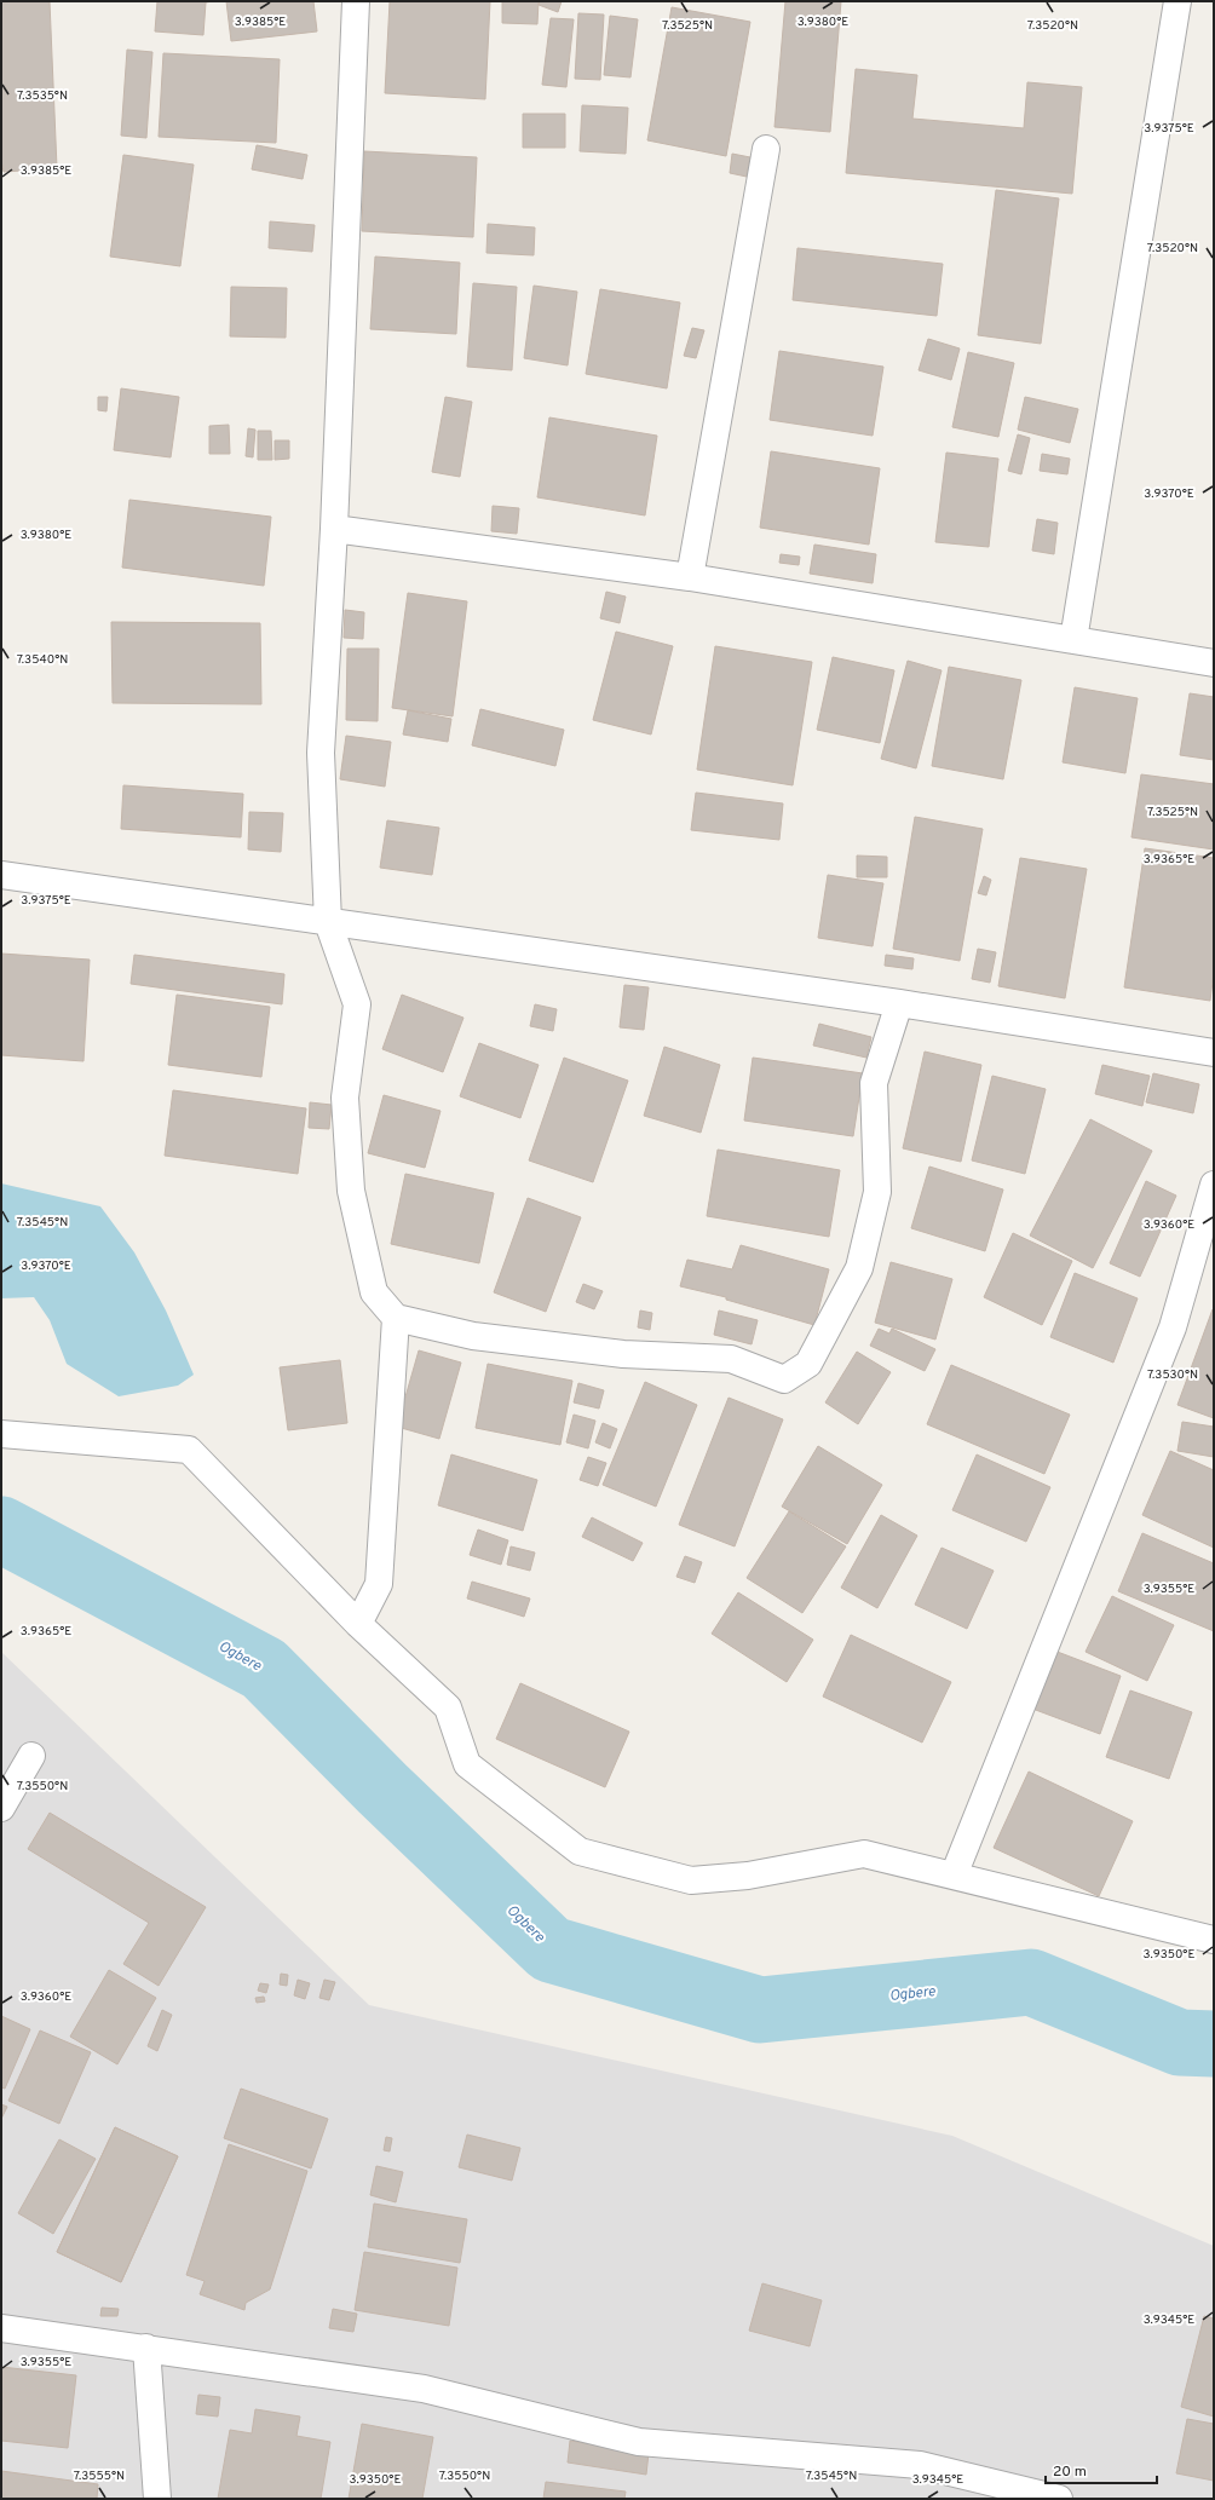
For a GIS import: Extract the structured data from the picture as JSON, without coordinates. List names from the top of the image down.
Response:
{
  "water": ["Ogbere"],
  "scale_bar": "20 m",
  "coordinates": [
    "3.9385°E",
    "3.9380°E",
    "7.3525°N",
    "7.3520°N",
    "7.3535°N",
    "3.9375°E",
    "3.9370°E",
    "7.3540°N",
    "3.9365°E",
    "7.3545°N",
    "3.9360°E",
    "7.3530°N",
    "3.9355°E",
    "7.3550°N",
    "3.9350°E",
    "3.9345°E",
    "7.3555°N"
  ]
}
